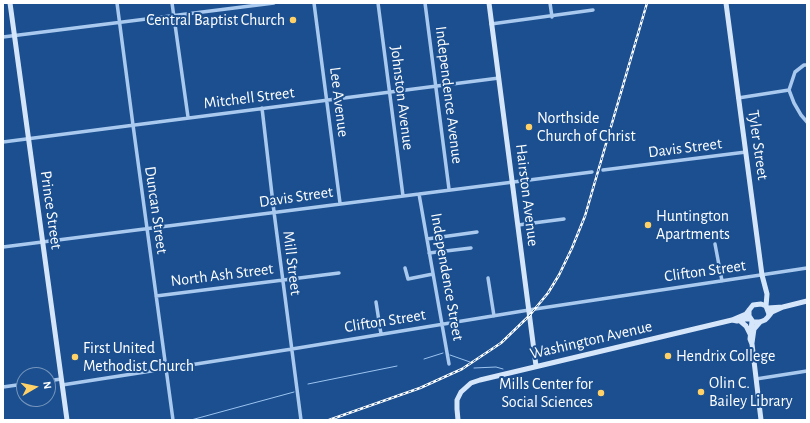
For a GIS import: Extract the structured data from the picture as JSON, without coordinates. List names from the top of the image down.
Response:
{
  "streets": {
    "street": [
      "Independence Avenue",
      "Mitchell Street",
      "Johnston Avenue",
      "Lee Avenue",
      "Tyler Street",
      "Davis Street",
      "Hairston Avenue",
      "Prince Street",
      "Duncan Street",
      "Mill Street",
      "Clifton Street",
      "North Ash Street",
      "Independence Street",
      "Washington Avenue"
    ]
  },
  "crossings": [
    ["Independence Avenue", "Mitchell Street"],
    ["Independence Avenue", "Davis Street"],
    ["Mitchell Street", "Johnston Avenue"],
    ["Mitchell Street", "Lee Avenue"],
    ["Mitchell Street", "Hairston Avenue"],
    ["Mitchell Street", "Prince Street"],
    ["Mitchell Street", "Duncan Street"],
    ["Mitchell Street", "Mill Street"],
    ["Johnston Avenue", "Davis Street"],
    ["Lee Avenue", "Davis Street"],
    ["Tyler Street", "Davis Street"],
    ["Tyler Street", "Clifton Street"],
    ["Tyler Street", "Washington Avenue"],
    ["Davis Street", "Hairston Avenue"],
    ["Davis Street", "Prince Street"],
    ["Davis Street", "Duncan Street"],
    ["Davis Street", "Mill Street"],
    ["Davis Street", "Independence Street"],
    ["Hairston Avenue", "Clifton Street"],
    ["Hairston Avenue", "Washington Avenue"],
    ["Prince Street", "Clifton Street"],
    ["Duncan Street", "Clifton Street"],
    ["Duncan Street", "North Ash Street"],
    ["Mill Street", "Clifton Street"],
    ["Mill Street", "North Ash Street"],
    ["Clifton Street", "Independence Street"]
  ],
  "places": [
    "Central Baptist Church",
    "Northside Church of Christ",
    "Huntington Apartments",
    "Hendrix College",
    "First United Methodist Church",
    "Olin C. Bailey Library",
    "Mills Center for Social Sciences"
  ],
  "north": "right"
}
